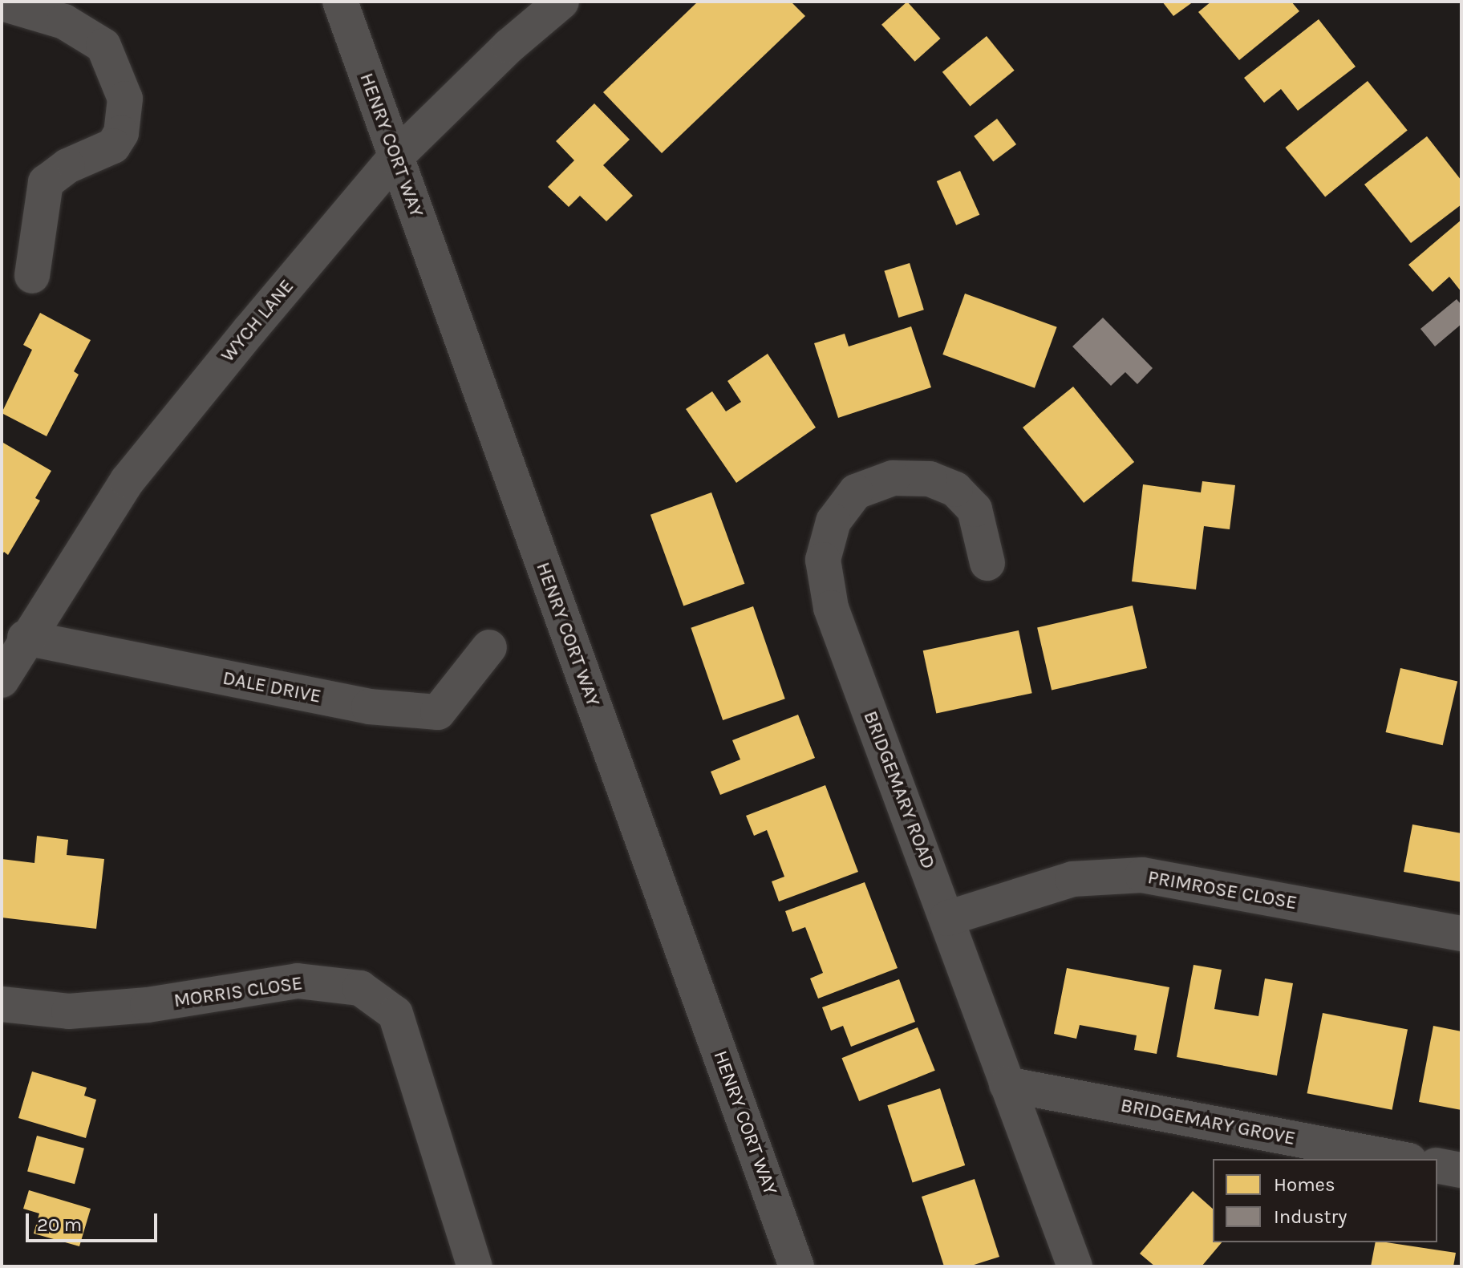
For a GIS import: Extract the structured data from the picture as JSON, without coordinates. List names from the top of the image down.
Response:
{
  "streets": {
    "street": [
      "HENRY CORT WAY",
      "WYCH LANE",
      "DALE DRIVE",
      "BRIDGEMARY ROAD",
      "PRIMROSE CLOSE",
      "MORRIS CLOSE",
      "BRIDGEMARY GROVE"
    ]
  },
  "crossings": [
    ["HENRY CORT WAY", "WYCH LANE"],
    ["WYCH LANE", "DALE DRIVE"],
    ["BRIDGEMARY ROAD", "PRIMROSE CLOSE"],
    ["BRIDGEMARY ROAD", "BRIDGEMARY GROVE"]
  ],
  "legend": ["Homes", "Industry"],
  "scale_bar": "20 m"
}
